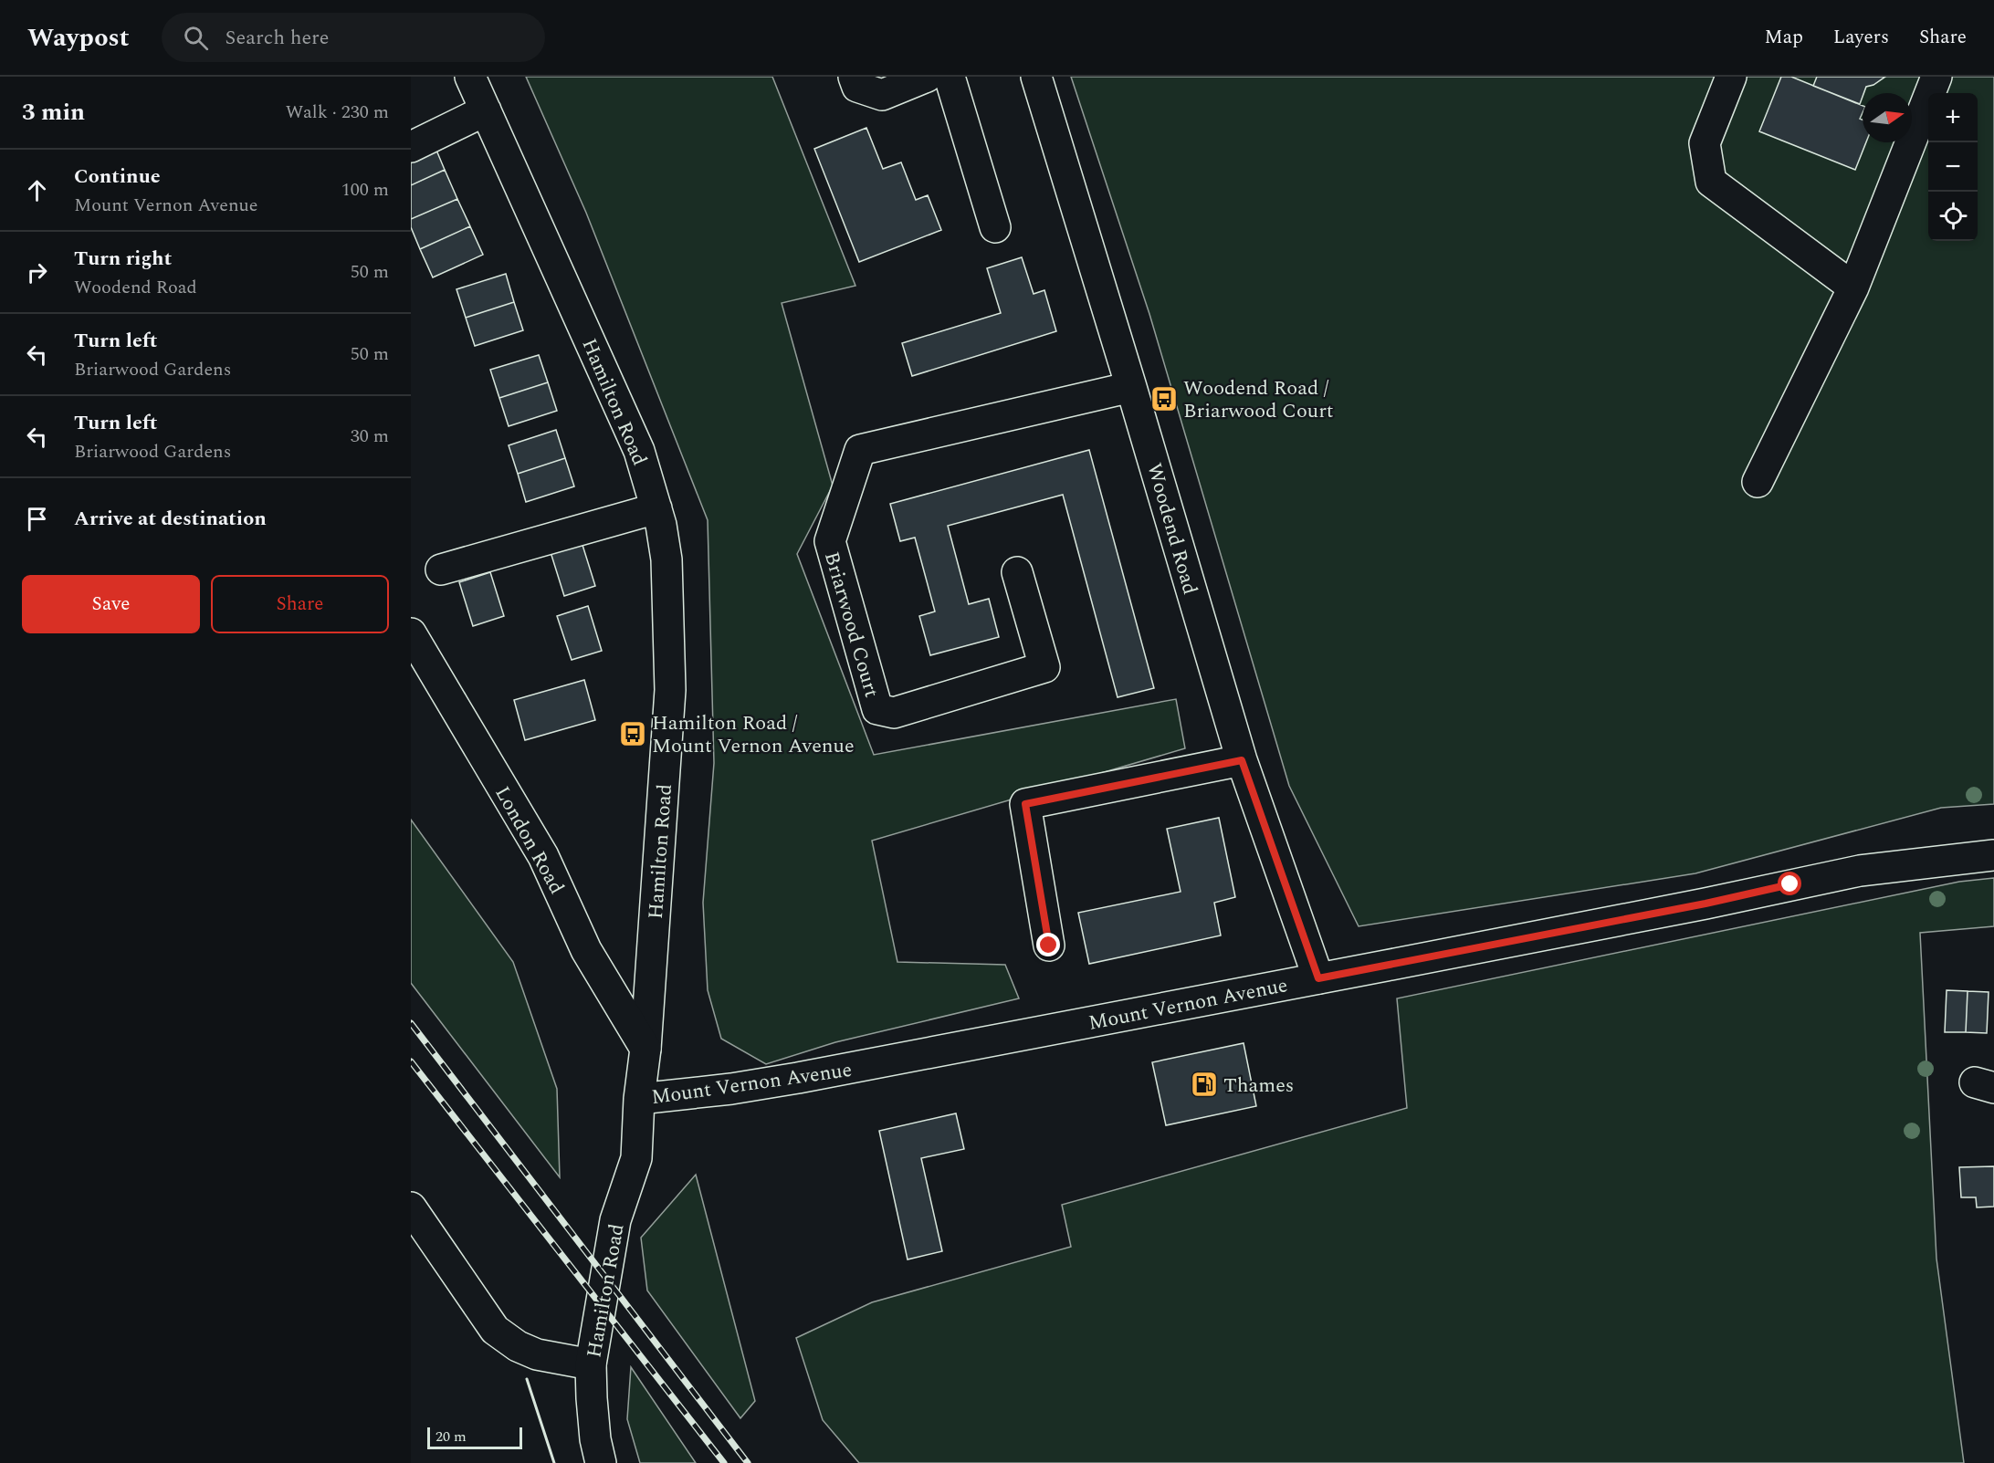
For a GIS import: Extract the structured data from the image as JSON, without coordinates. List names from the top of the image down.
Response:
{
  "streets": {
    "street": [
      "Hamilton Road",
      "Woodend Road",
      "Briarwood Court",
      "London Road",
      "Mount Vernon Avenue"
    ]
  },
  "crossings": [
    ["Hamilton Road", "London Road"],
    ["Hamilton Road", "Mount Vernon Avenue"],
    ["Woodend Road", "Briarwood Court"],
    ["Woodend Road", "Mount Vernon Avenue"]
  ],
  "places": {
    "bus stop": ["Woodend Road / Briarwood Court", "Hamilton Road / Mount Vernon Avenue"],
    "fuel station": ["Thames"]
  },
  "scale_bar": "20 m",
  "north": "right",
  "page": {
    "header": "Waypost",
    "search": "Search here",
    "nav": ["Map", "Layers", "Share"],
    "heading": ["3 min", "Walk · 230 m"],
    "map_buttons": ["+", "−"],
    "list": [
      ["Continue", "Mount Vernon Avenue", "100 m"],
      ["Turn right", "Woodend Road", "50 m"],
      ["Turn left", "Briarwood Gardens", "50 m"],
      ["Turn left", "Briarwood Gardens", "30 m"],
      "Arrive at destination"
    ],
    "buttons": ["Save", "Share"],
    "scale": "20 m"
  }
}
